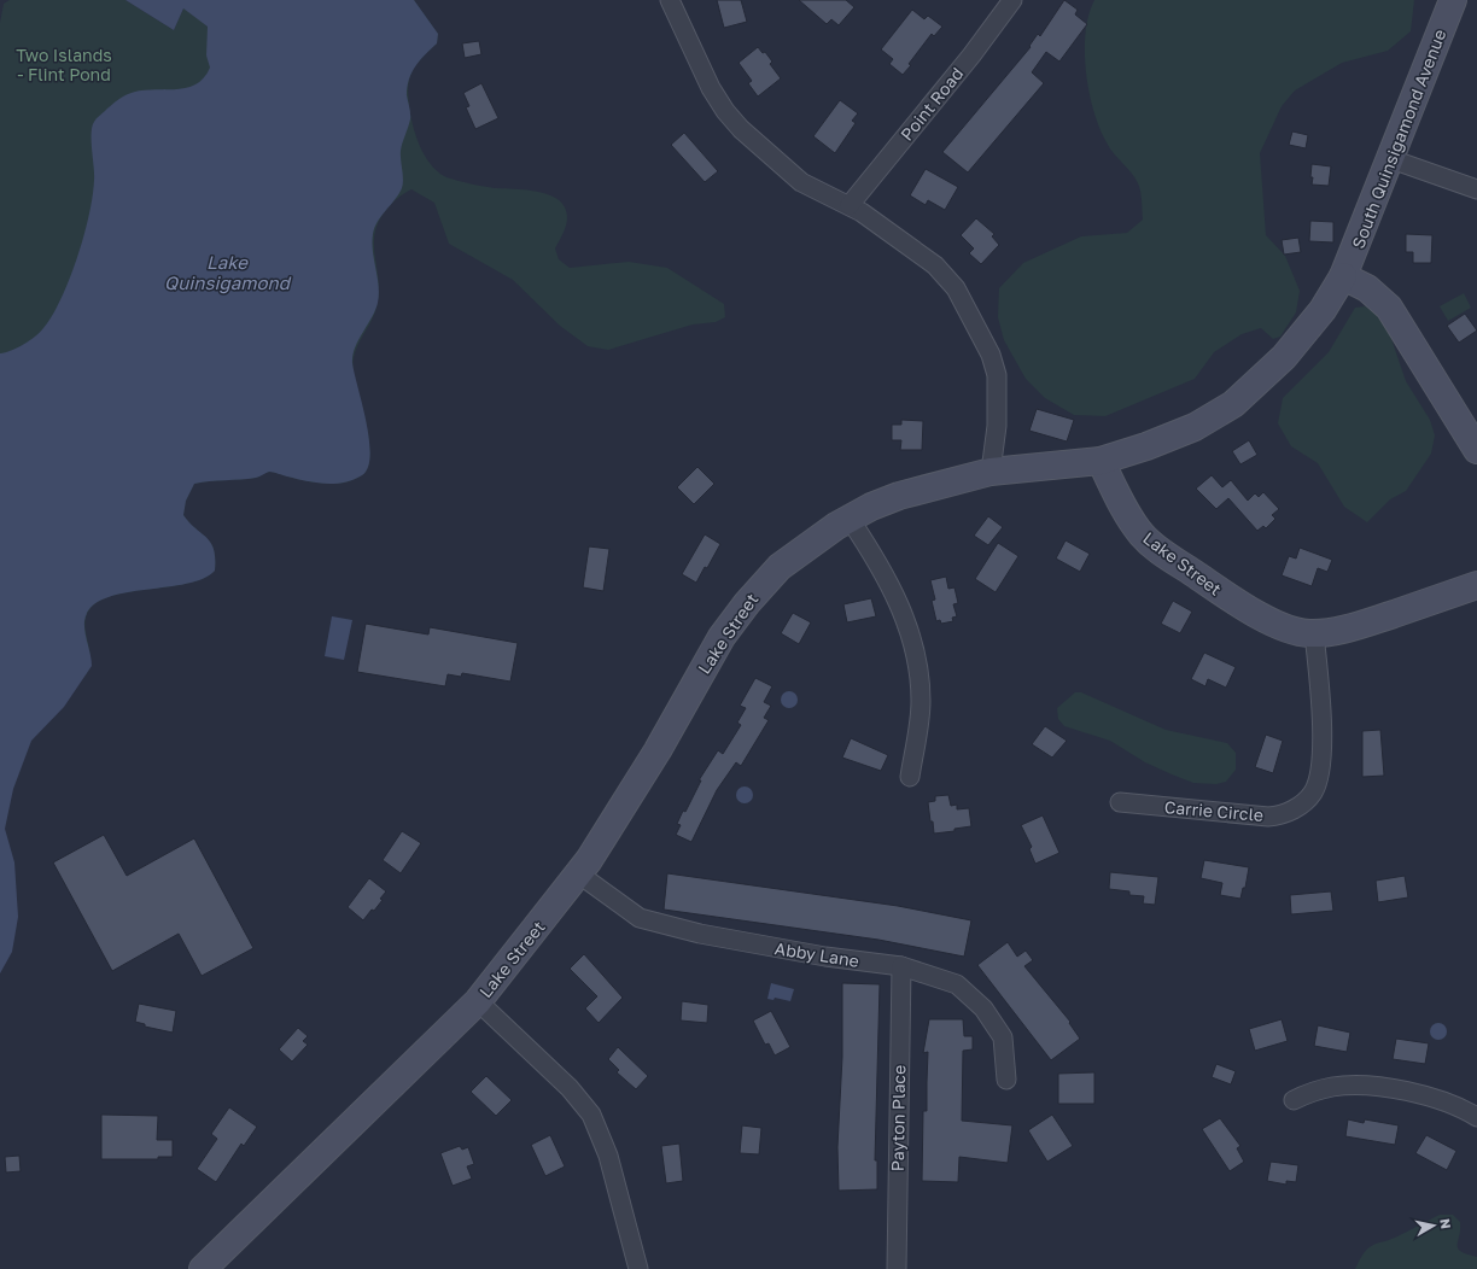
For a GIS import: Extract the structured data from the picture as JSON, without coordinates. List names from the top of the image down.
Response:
{
  "streets": {
    "main road": ["South Quinsigamond Avenue", "Lake Street"],
    "street": [
      "Point Road",
      "Carrie Circle",
      "Abby Lane",
      "Payton Place"
    ]
  },
  "crossings": [
    ["South Quinsigamond Avenue", "Lake Street"],
    ["Lake Street", "Carrie Circle"],
    ["Lake Street", "Abby Lane"],
    ["Abby Lane", "Payton Place"]
  ],
  "water": ["Lake Quinsigamond"],
  "parks": ["Two Islands - Flint Pond"],
  "north": "right"
}
